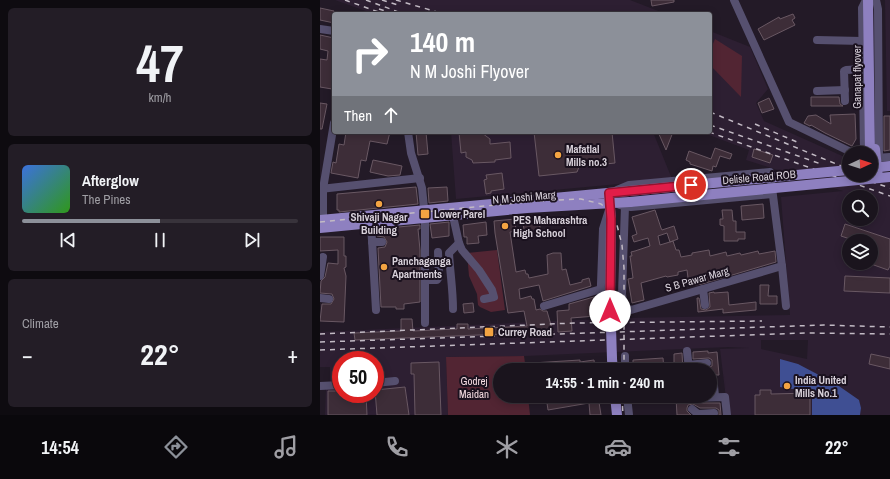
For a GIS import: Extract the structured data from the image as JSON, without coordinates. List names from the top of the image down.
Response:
{
  "streets": {
    "main road": ["Ganapat flyover", "Delisle Road ROB", "N M Joshi Marg"],
    "street": ["S B Pawar Marg"]
  },
  "crossings": [
    ["Delisle Road ROB", "N M Joshi Marg"],
    ["Delisle Road ROB", "S B Pawar Marg"]
  ],
  "parks": ["Godrej Maidan"],
  "places": {
    "other": [
      "Mafatlal Mills no.3",
      "Shivaji Nagar Building",
      "PES Maharashtra High School",
      "Panchaganga Apartments",
      "India United Mills No.1"
    ],
    "transit": ["Lower Parel", "Currey Road"]
  },
  "north": "right",
  "page": {
    "tile": [
      ["47", "km/h"],
      "Climate"
    ],
    "turn": ["140 m", "N M Joshi Flyover"],
    "then": "Then",
    "song": ["Afterglow", "The Pines"],
    "heat": ["−", "22°", "+"],
    "limit": "50",
    "trip": "14:55 · 1 min · 240 m",
    "tabs": ["14:54", "22°"]
  }
}
